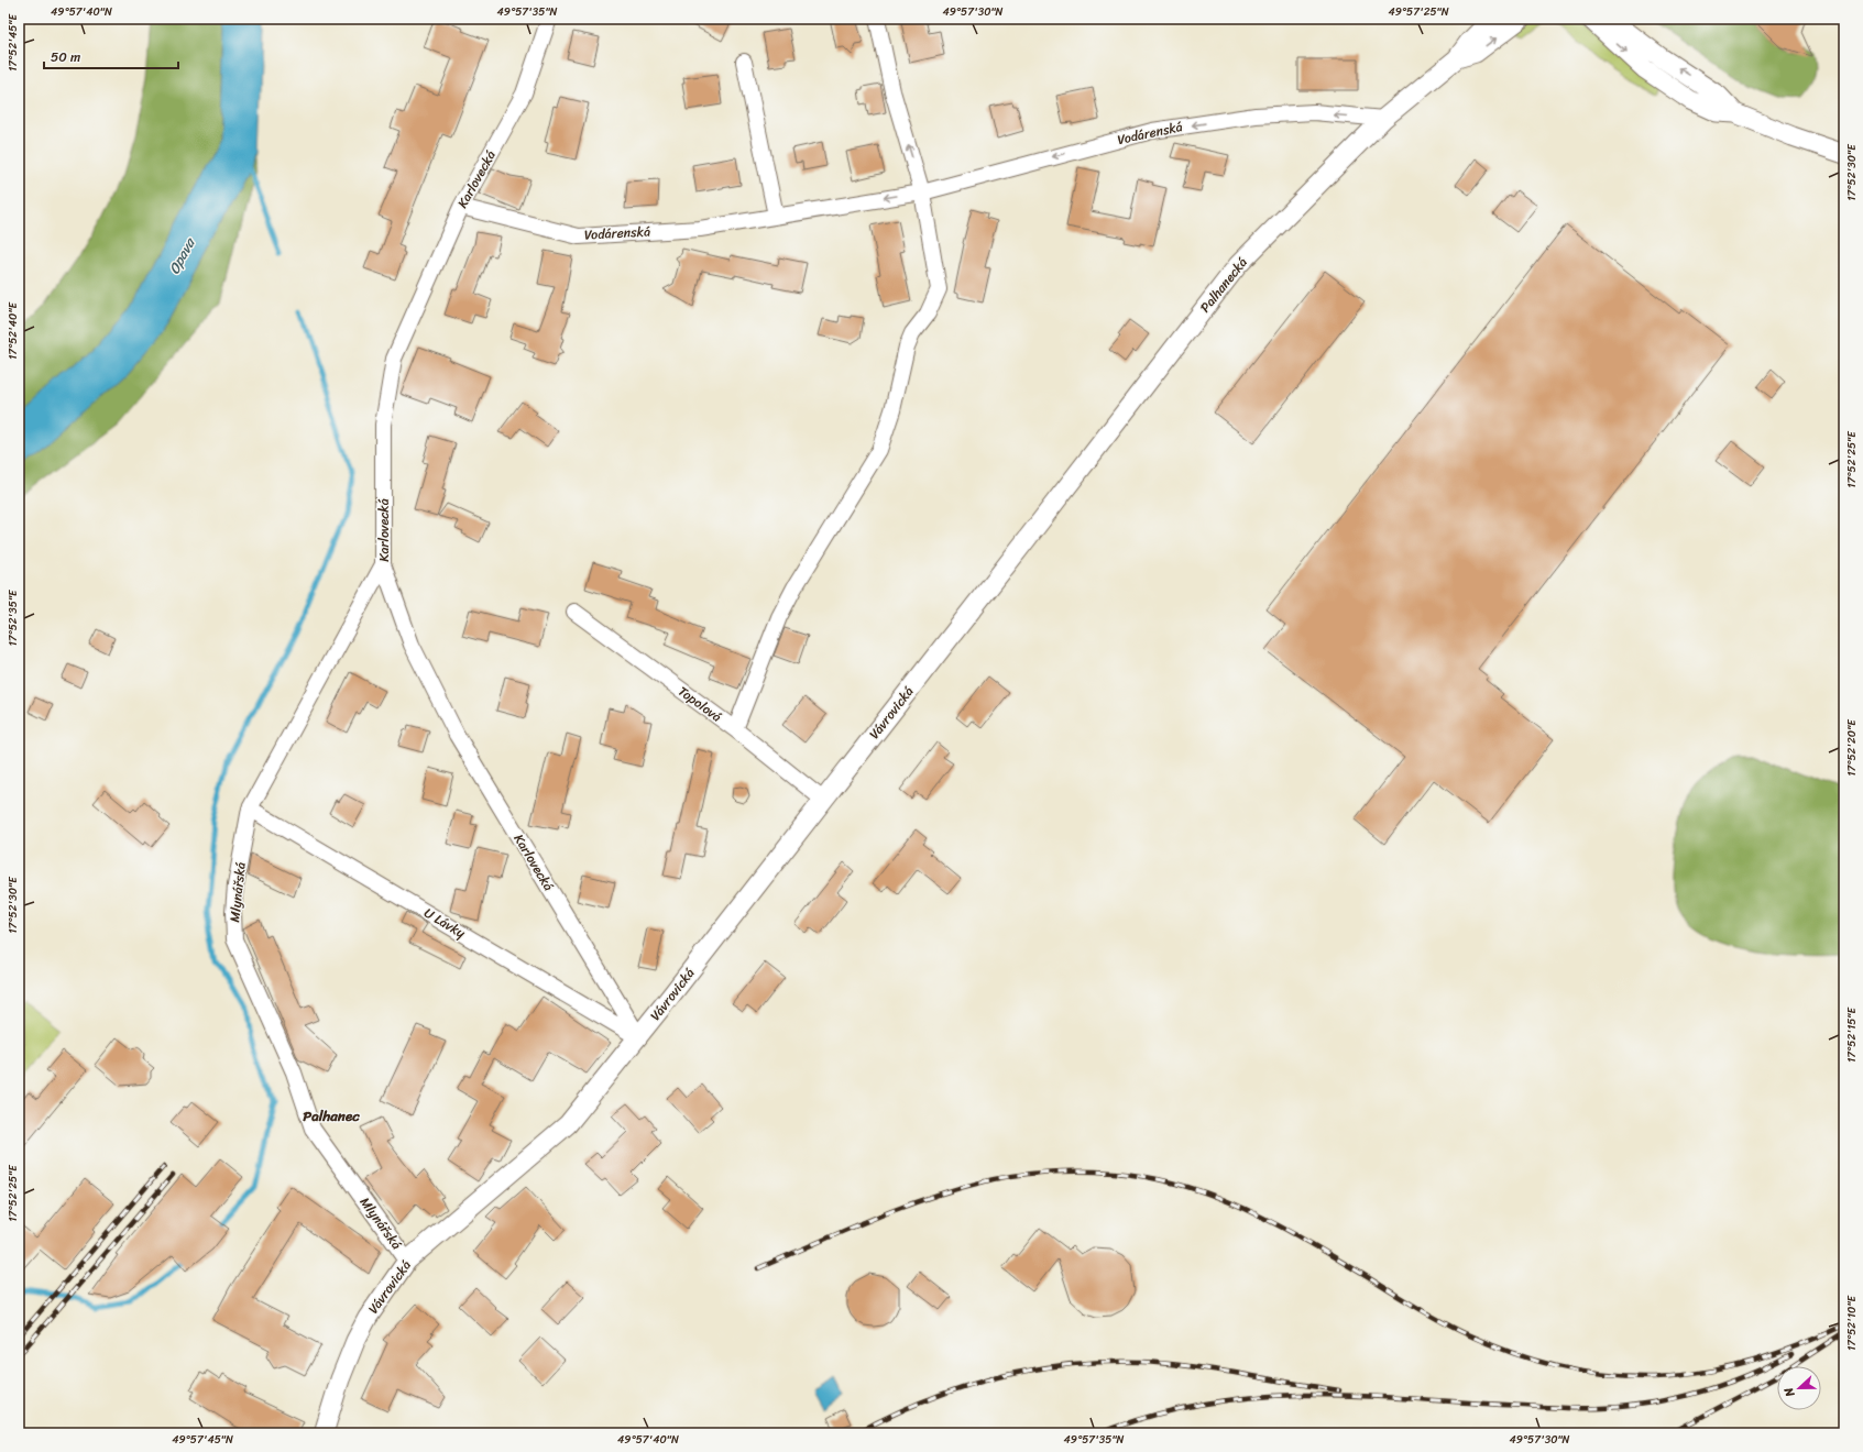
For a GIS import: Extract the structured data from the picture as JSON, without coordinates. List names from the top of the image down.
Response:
{
  "streets": {
    "street": [
      "Vodárenská",
      "Karlovecká",
      "Palhanecká",
      "Topolová",
      "Vávrovická",
      "Mlynářská",
      "U Lávky"
    ]
  },
  "crossings": [
    ["Vodárenská", "Karlovecká"],
    ["Vodárenská", "Palhanecká"],
    ["Karlovecká", "Vávrovická"],
    ["Karlovecká", "Mlynářská"],
    ["Karlovecká", "U Lávky"],
    ["Palhanecká", "Vávrovická"],
    ["Topolová", "Vávrovická"],
    ["Vávrovická", "Mlynářská"],
    ["Vávrovická", "U Lávky"],
    ["Mlynářská", "U Lávky"]
  ],
  "one_way": ["Vodárenská"],
  "districts": ["Palhanec"],
  "water": ["Opava"],
  "scale_bar": "50 m",
  "north": "left",
  "coordinates": [
    "49°57'40\"N",
    "49°57'35\"N",
    "49°57'30\"N",
    "49°57'25\"N",
    "17°52'45\"E",
    "17°52'30\"E",
    "17°52'40\"E",
    "17°52'25\"E",
    "17°52'35\"E",
    "17°52'20\"E",
    "17°52'15\"E",
    "17°52'10\"E",
    "49°57'45\"N"
  ]
}
